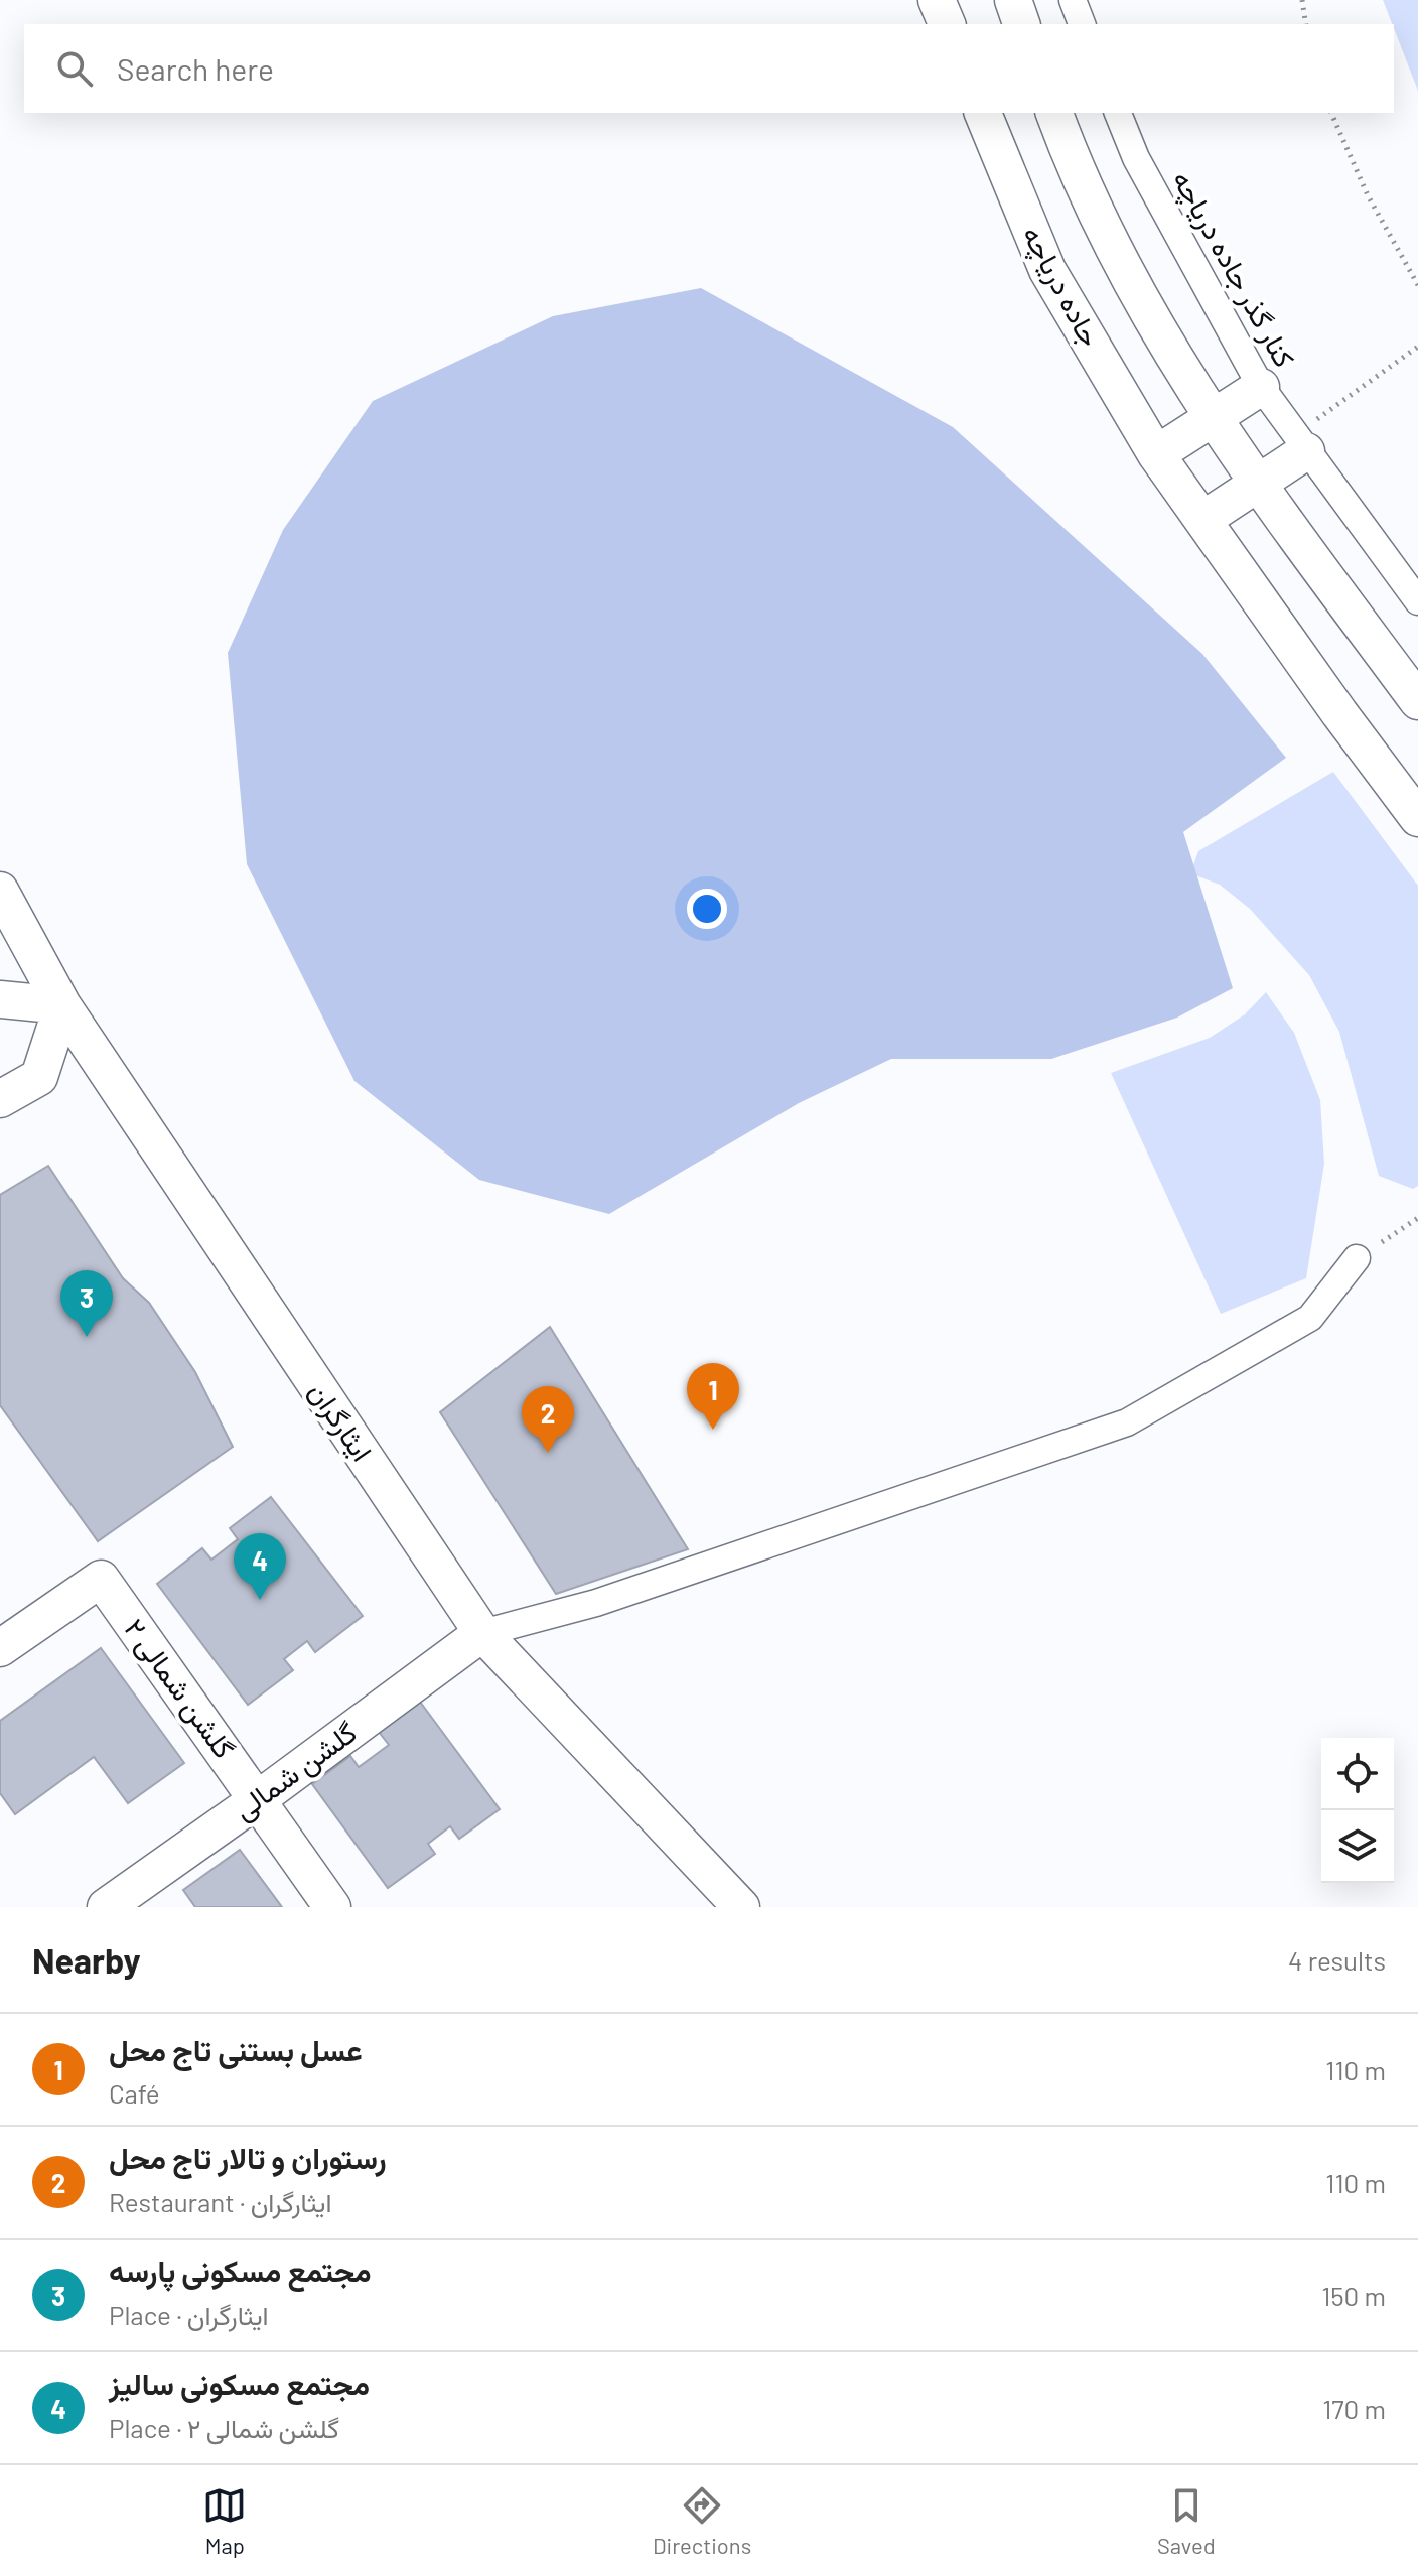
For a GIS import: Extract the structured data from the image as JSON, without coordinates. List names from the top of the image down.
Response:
{
  "streets": {
    "street": [
      "کنار گذر جاده دریاچه",
      "جاده دریاچه",
      "ایثارگران",
      "گلشن شمالی ۲",
      "گلشن شمالی"
    ]
  },
  "crossings": [
    ["ایثارگران", "گلشن شمالی"],
    ["گلشن شمالی ۲", "گلشن شمالی"]
  ],
  "page": {
    "search": "Search here",
    "pins": [
      "3",
      "1",
      "2",
      "4"
    ],
    "heading": ["Nearby", "4 results"],
    "list": [
      {
        "mark": "1",
        "name": "عسل بستنی تاج محل",
        "note": "Café",
        "value": "110 m"
      },
      {
        "mark": "2",
        "name": "رستوران و تالار تاج محل",
        "note": "Restaurant · ایثارگران",
        "value": "110 m"
      },
      {
        "mark": "3",
        "name": "مجتمع مسکونی پارسه",
        "note": "Place · ایثارگران",
        "value": "150 m"
      },
      {
        "mark": "4",
        "name": "مجتمع مسکونی سالیز",
        "note": "Place · گلشن شمالی ۲",
        "value": "170 m"
      }
    ],
    "nav": ["Map", "Directions", "Saved"]
  }
}
